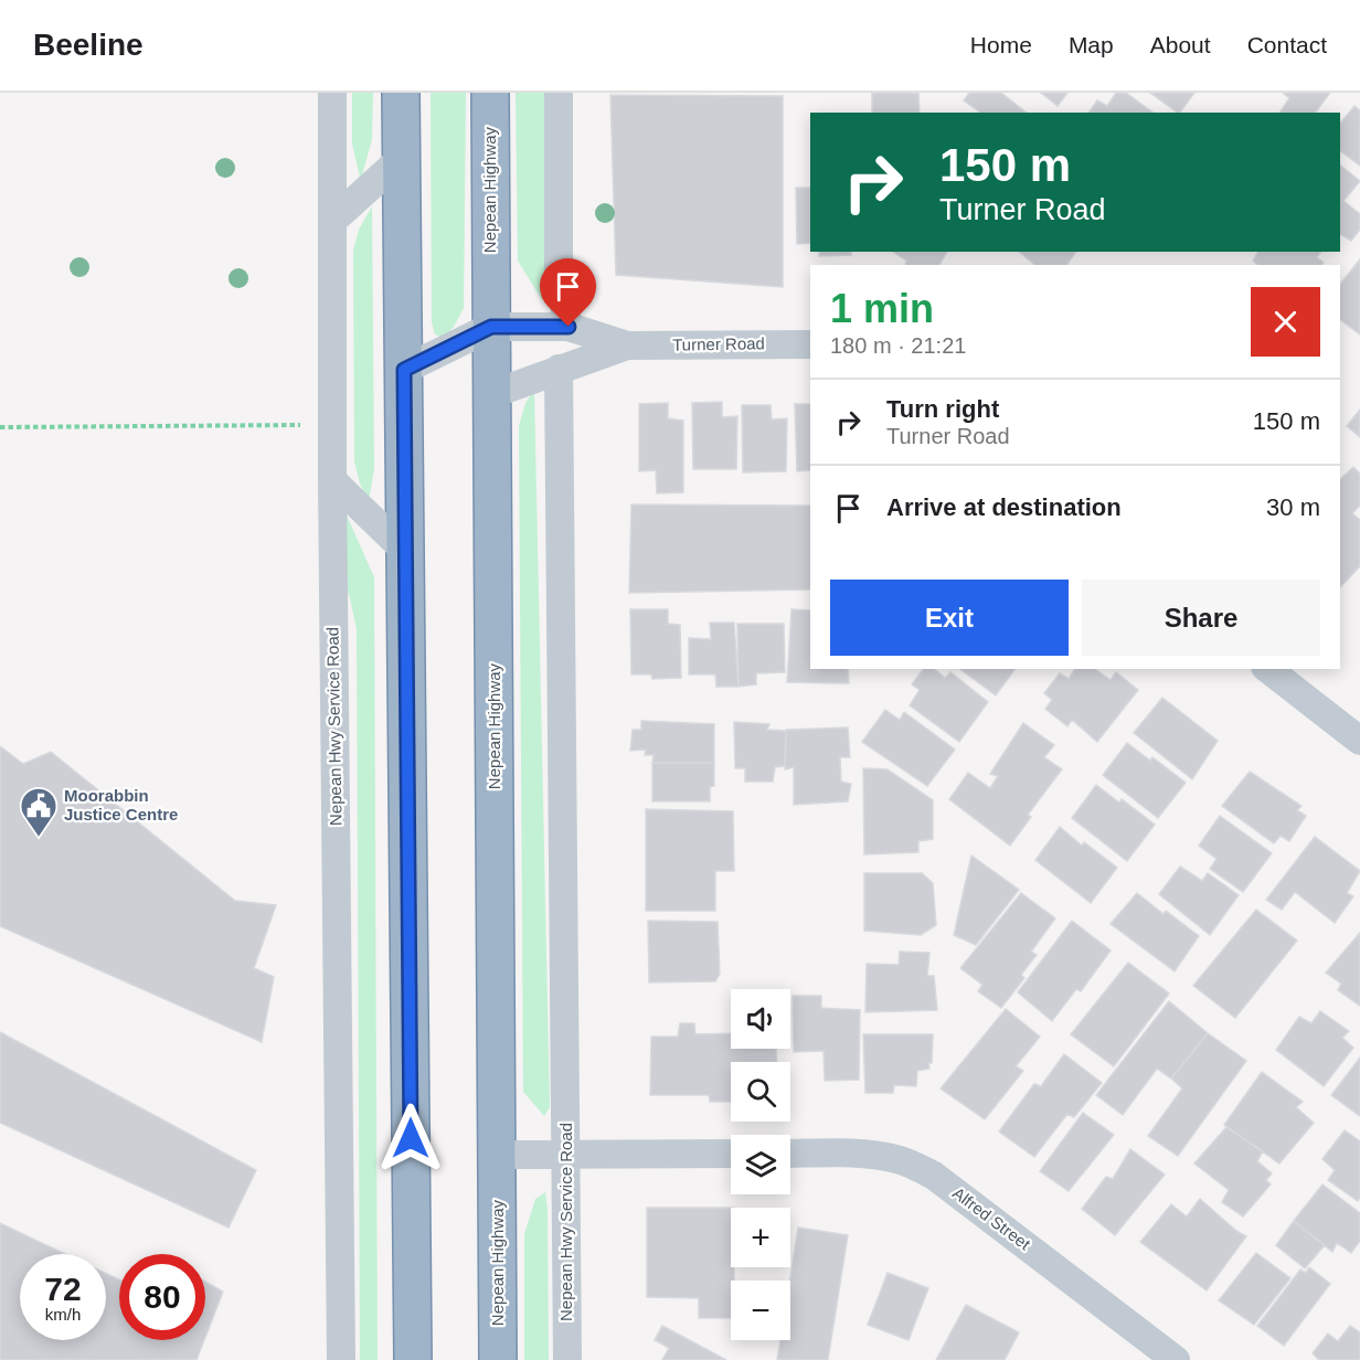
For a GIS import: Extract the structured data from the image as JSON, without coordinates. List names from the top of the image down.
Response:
{
  "streets": {
    "highway": ["Nepean Highway"],
    "street": ["Turner Road", "Nepean Hwy Service Road", "Alfred Street"]
  },
  "crossings": [
    ["Nepean Highway", "Turner Road"],
    ["Turner Road", "Nepean Hwy Service Road"]
  ],
  "places": {
    "public building": ["Moorabbin Justice Centre"]
  },
  "page": {
    "header": "Beeline",
    "nav": [
      "Home",
      "Map",
      "About",
      "Contact"
    ],
    "turn": ["150 m", "Turner Road"],
    "heading": ["1 min", "180 m · 21:21"],
    "list": [
      {
        "name": "Turn right",
        "note": "Turner Road",
        "value": "150 m"
      },
      {
        "name": "Arrive at destination",
        "value": "30 m"
      }
    ],
    "buttons": ["Exit", "Share"],
    "map_buttons": ["+", "−"],
    "speed": "72 km/h",
    "limit": "80"
  }
}
